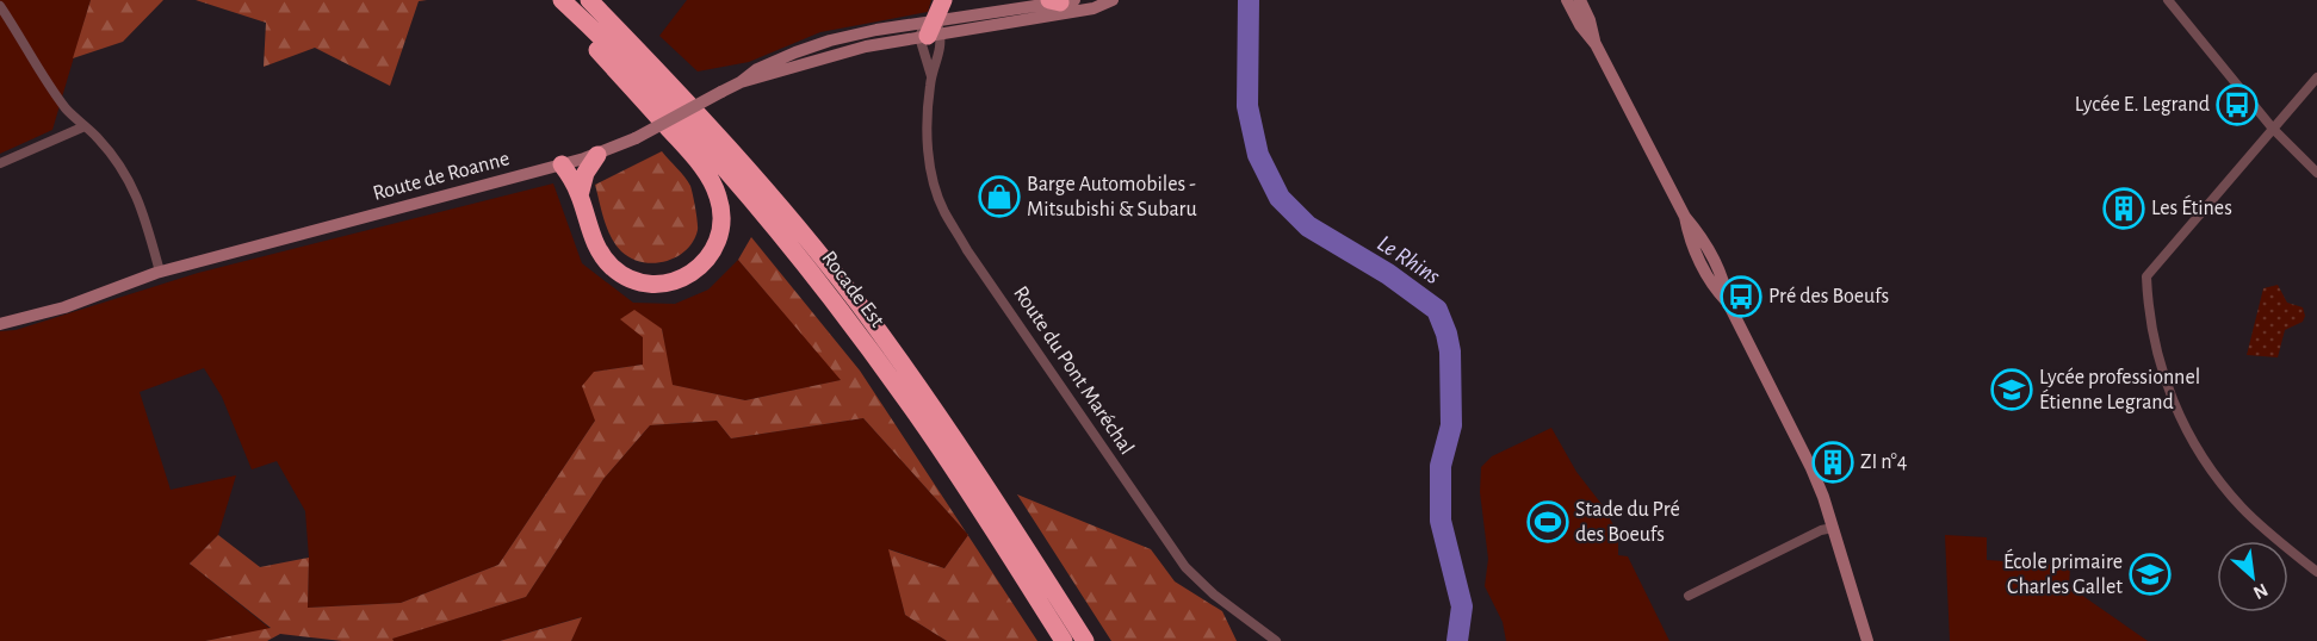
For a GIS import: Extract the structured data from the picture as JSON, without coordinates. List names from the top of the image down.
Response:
{
  "streets": {
    "highway": ["Rocade Est"],
    "street": ["Route de Roanne", "Route du Pont Maréchal"]
  },
  "crossings": [
    ["Route de Roanne", "Route du Pont Maréchal"]
  ],
  "water": ["Le Rhins"],
  "places": {
    "bus stop": ["Lycée E. Legrand", "Pré des Boeufs"],
    "shop": ["Barge Automobiles - Mitsubishi & Subaru"],
    "building": ["Les Étines", "ZI n°4"],
    "school or university": ["Lycée professionnel Étienne Legrand", "École primaire Charles Gallet"],
    "sports": ["Stade du Pré des Boeufs"]
  },
  "north": "bottom right"
}
